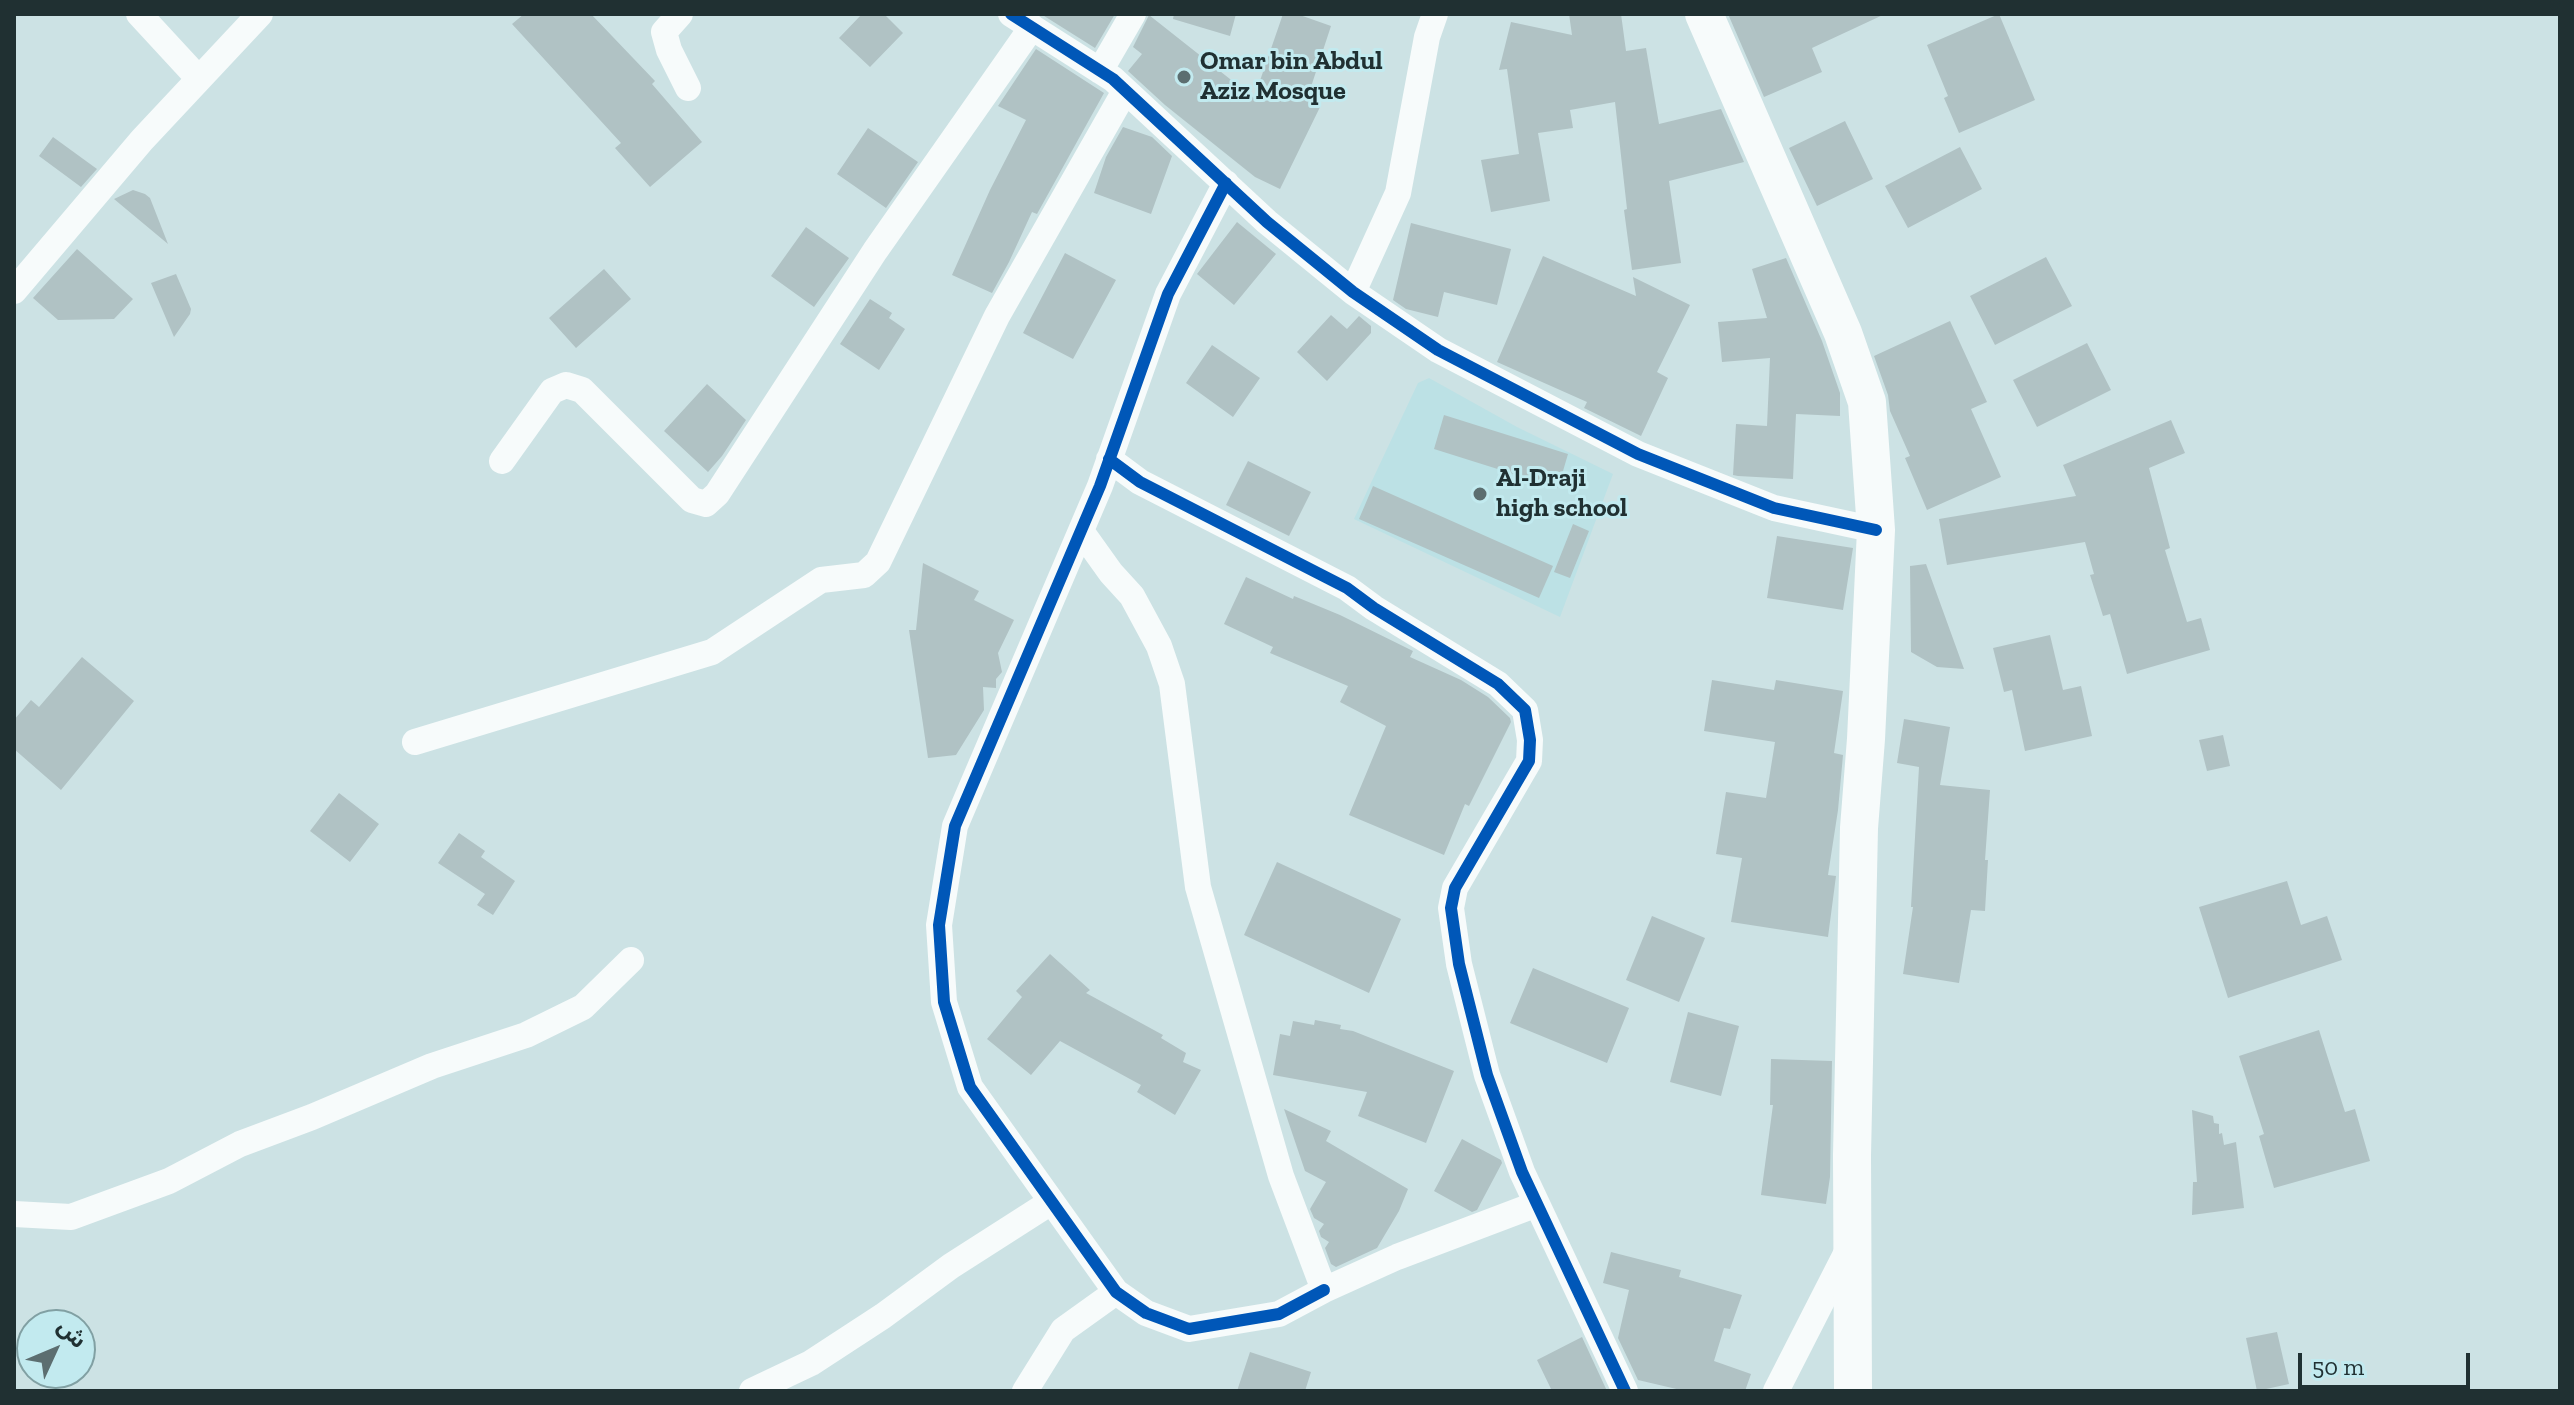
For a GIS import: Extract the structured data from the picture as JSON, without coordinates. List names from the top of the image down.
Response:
{
  "places": ["Omar bin Abdul Aziz Mosque", "Al-Draji high school"],
  "scale_bar": "50 m",
  "north": "top right"
}
